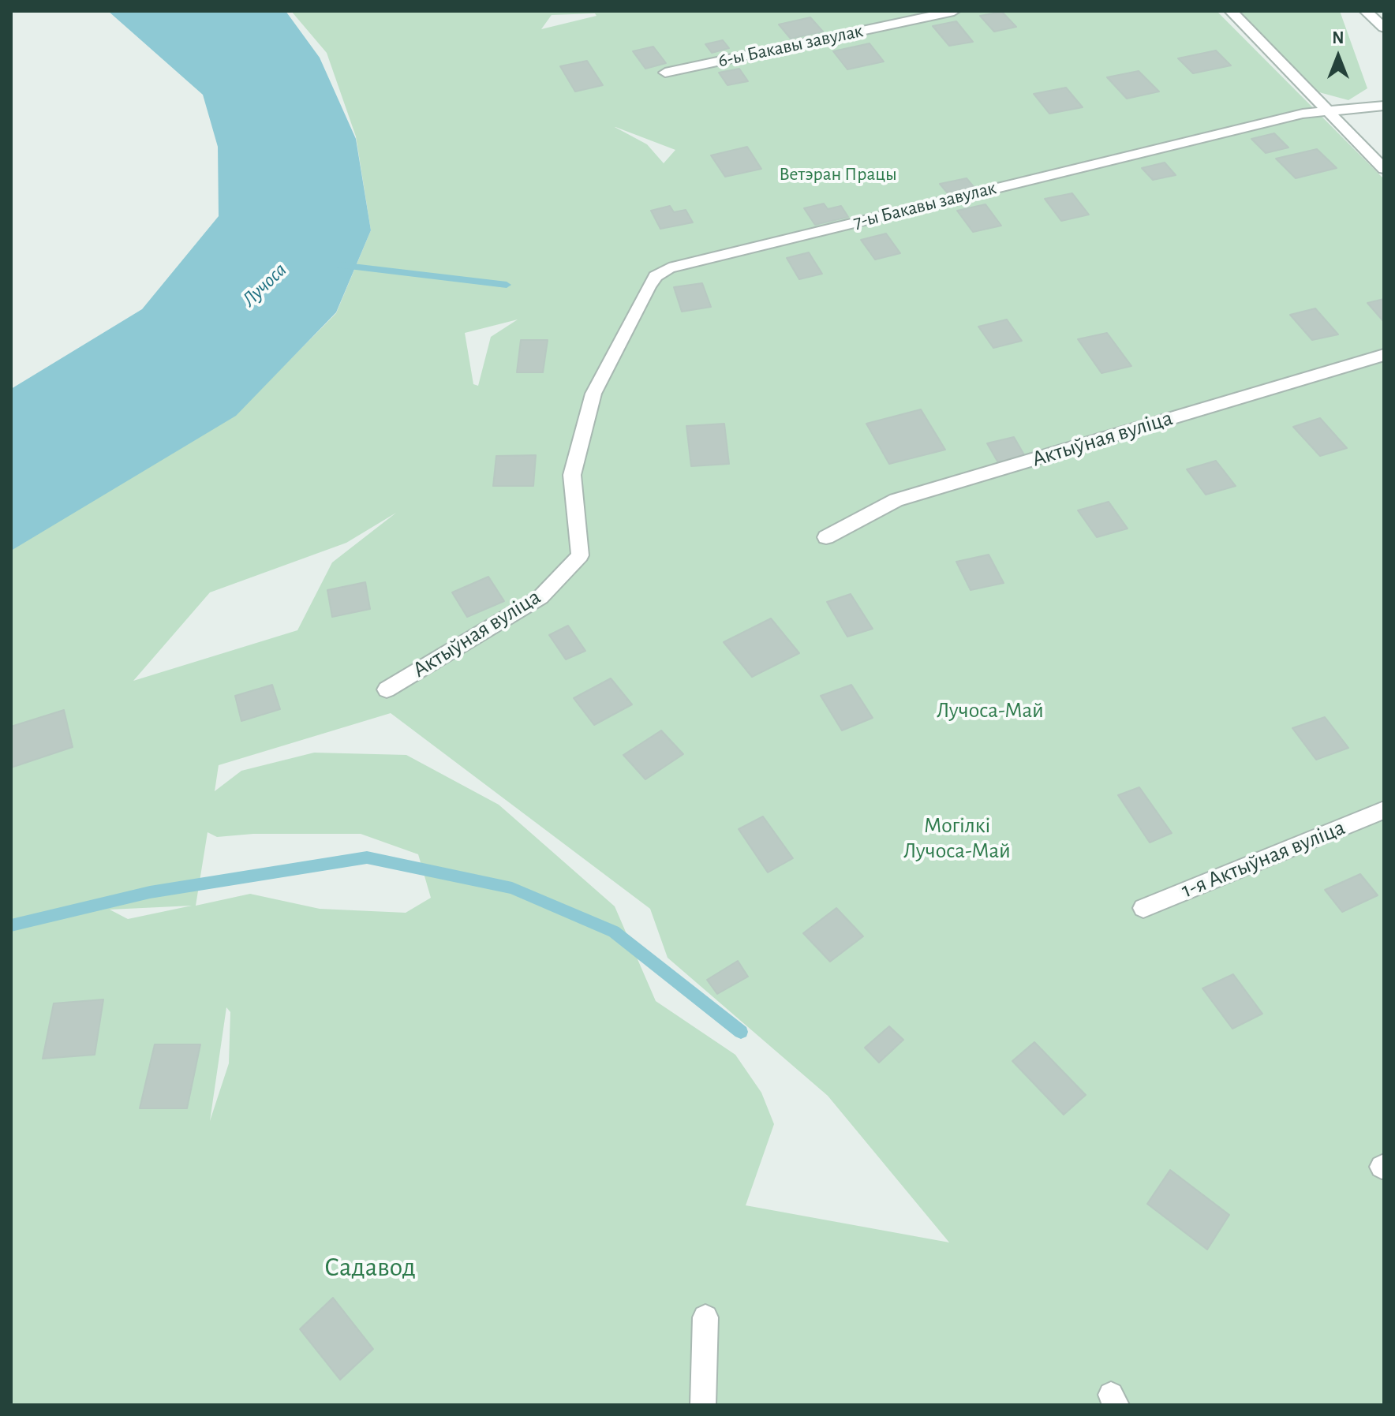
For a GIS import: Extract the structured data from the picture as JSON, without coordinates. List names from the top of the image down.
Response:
{
  "streets": {
    "street": [
      "6-ы Бакавы завулак",
      "7-ы Бакавы завулак",
      "Актыўная вуліца",
      "1-я Актыўная вуліца"
    ]
  },
  "crossings": [
    ["7-ы Бакавы завулак", "Актыўная вуліца"]
  ],
  "water": ["Лучоса"],
  "parks": [
    "Ветэран Працы",
    "Лучоса-Май",
    "Могілкі Лучоса-Май",
    "Садавод"
  ],
  "north": "top"
}
